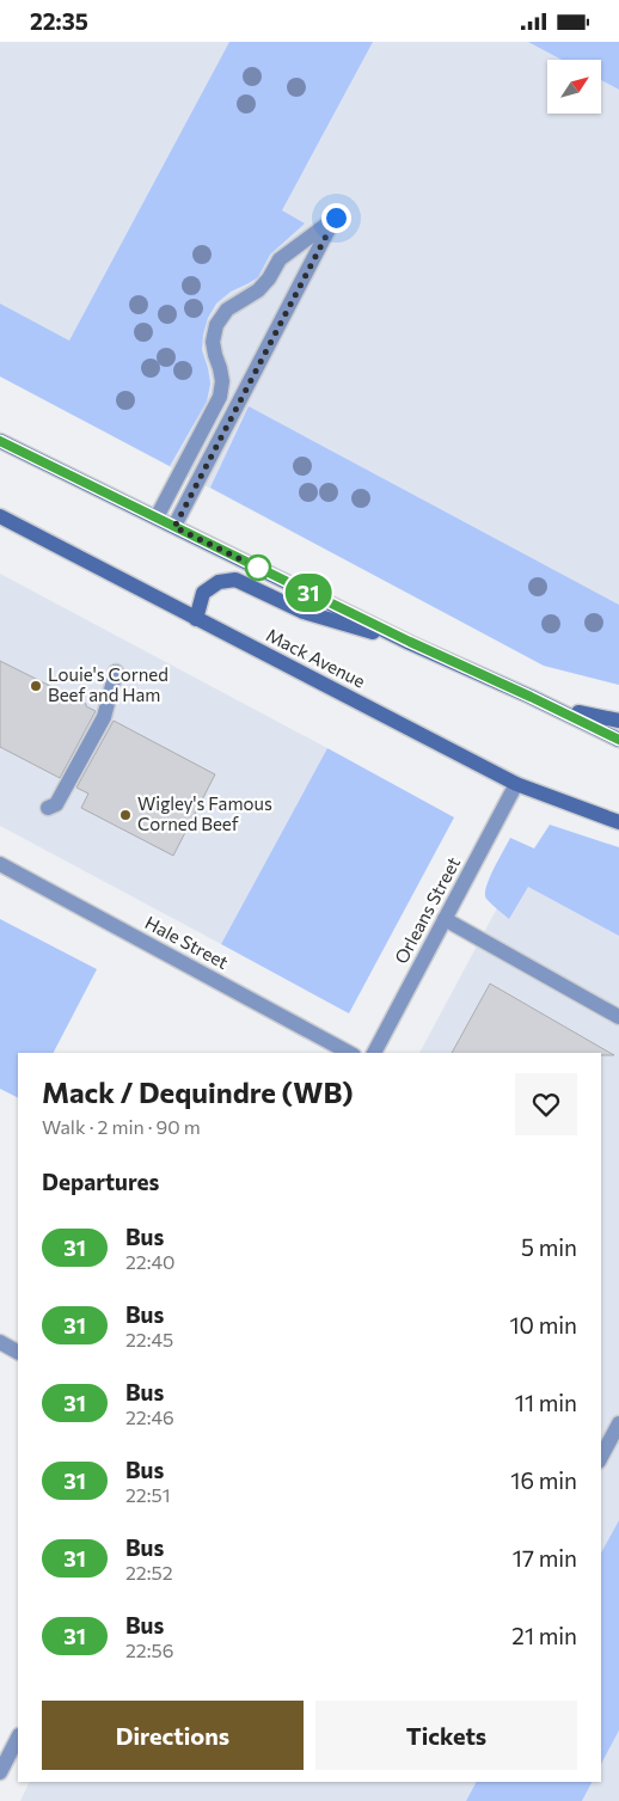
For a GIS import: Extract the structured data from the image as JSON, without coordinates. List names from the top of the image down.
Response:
{
  "streets": {
    "main road": ["Mack Avenue"],
    "street": ["Orleans Street", "Hale Street"]
  },
  "crossings": [
    ["Mack Avenue", "Orleans Street"]
  ],
  "places": ["Louie's Corned Beef and Ham", "Wigley's Famous Corned Beef"],
  "lines": ["bus line 31"],
  "north": "top right",
  "page": {
    "status": "22:35",
    "on_map": "31",
    "heading": [
      ["Mack / Dequindre (WB)", "Walk · 2 min · 90 m"],
      "Departures"
    ],
    "list": [
      {
        "mark": "31",
        "name": "Bus",
        "note": "22:40",
        "value": "5 min"
      },
      {
        "mark": "31",
        "name": "Bus",
        "note": "22:45",
        "value": "10 min"
      },
      {
        "mark": "31",
        "name": "Bus",
        "note": "22:46",
        "value": "11 min"
      },
      {
        "mark": "31",
        "name": "Bus",
        "note": "22:51",
        "value": "16 min"
      },
      {
        "mark": "31",
        "name": "Bus",
        "note": "22:52",
        "value": "17 min"
      },
      {
        "mark": "31",
        "name": "Bus",
        "note": "22:56",
        "value": "21 min"
      }
    ],
    "buttons": ["Directions", "Tickets"]
  }
}
